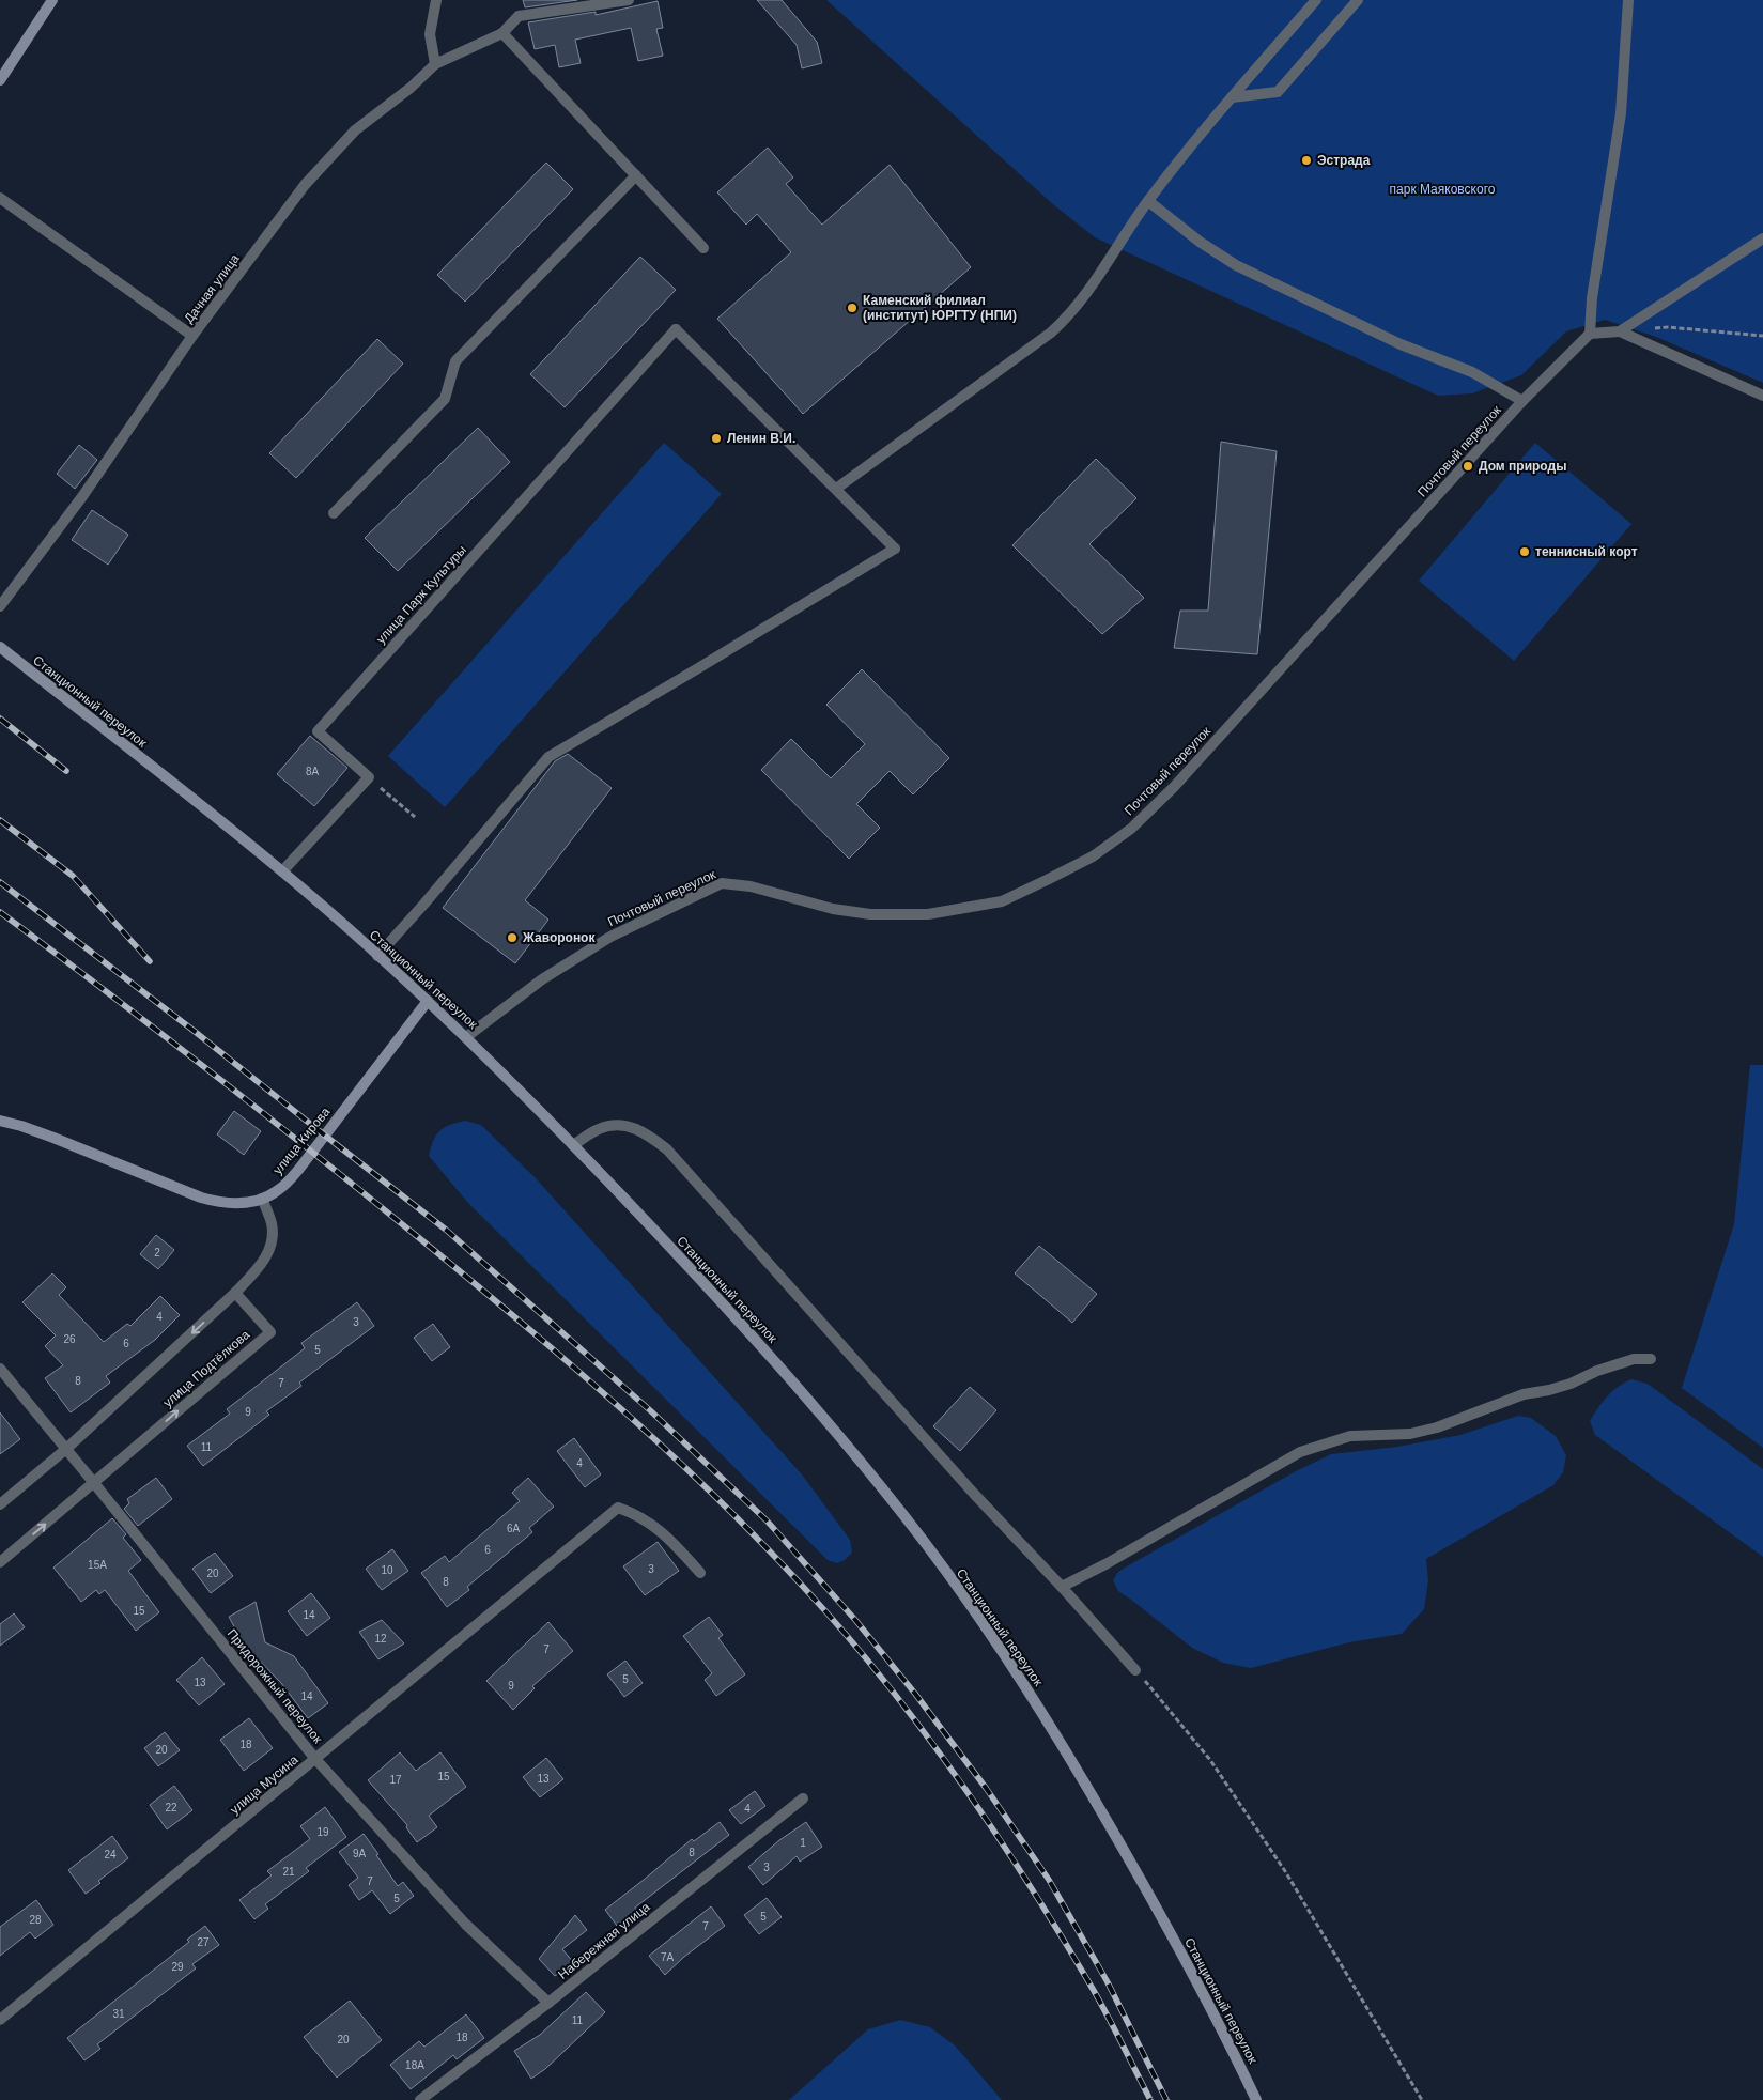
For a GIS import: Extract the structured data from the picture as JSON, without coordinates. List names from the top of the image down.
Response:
{
  "streets": {
    "main road": ["Станционный переулок", "улица Кирова"],
    "street": [
      "Дачная улица",
      "Почтовый переулок",
      "улица Парк Культуры",
      "улица Подтёлкова",
      "Придорожный переулок",
      "улица Мусина",
      "Набережная улица"
    ]
  },
  "crossings": [
    ["Почтовый переулок", "Станционный переулок"],
    ["Станционный переулок", "улица Кирова"],
    ["улица Подтёлкова", "Придорожный переулок"],
    ["Придорожный переулок", "улица Мусина"],
    ["Придорожный переулок", "Набережная улица"]
  ],
  "parks": ["парк Маяковского"],
  "places": [
    "Эстрада",
    "Каменский филиал (институт) ЮРГТУ (НПИ)",
    "Ленин В.И.",
    "Дом природы",
    "теннисный корт",
    "Жаворонок"
  ],
  "house_numbers": [
    "8А",
    "2",
    "4",
    "3",
    "26",
    "6",
    "5",
    "8",
    "7",
    "9",
    "11",
    "4",
    "6А",
    "6",
    "15А",
    "3",
    "10",
    "20",
    "8",
    "15",
    "14",
    "12",
    "7",
    "5",
    "13",
    "9",
    "14",
    "18",
    "20",
    "15",
    "13",
    "17",
    "22",
    "4",
    "19",
    "1",
    "8",
    "9А",
    "24",
    "3",
    "21",
    "7",
    "5",
    "5",
    "28",
    "7",
    "27",
    "7А",
    "29",
    "31",
    "11",
    "18",
    "20",
    "18А"
  ]
}
